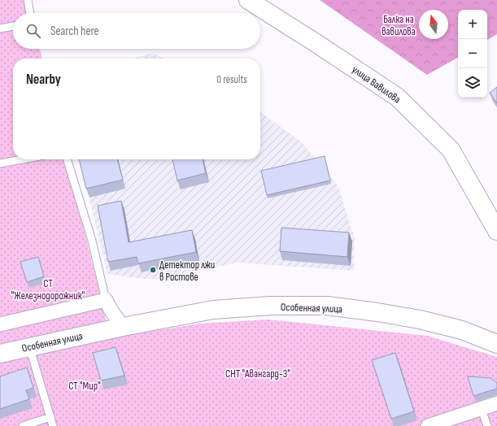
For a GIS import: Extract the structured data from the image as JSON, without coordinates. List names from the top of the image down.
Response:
{
  "streets": {
    "main road": ["улица Вавилова", "Особенная улица"]
  },
  "parks": [
    "Балка на вавилова",
    "СТ \"Железнодорожник\"",
    "СНТ \"Авангард-3\"",
    "СТ \"Мир\""
  ],
  "places": ["Детектор лжи в Ростове"],
  "north": "top",
  "page": {
    "map_buttons": ["+", "−"],
    "search": "Search here",
    "heading": ["Nearby", "0 results"]
  }
}
